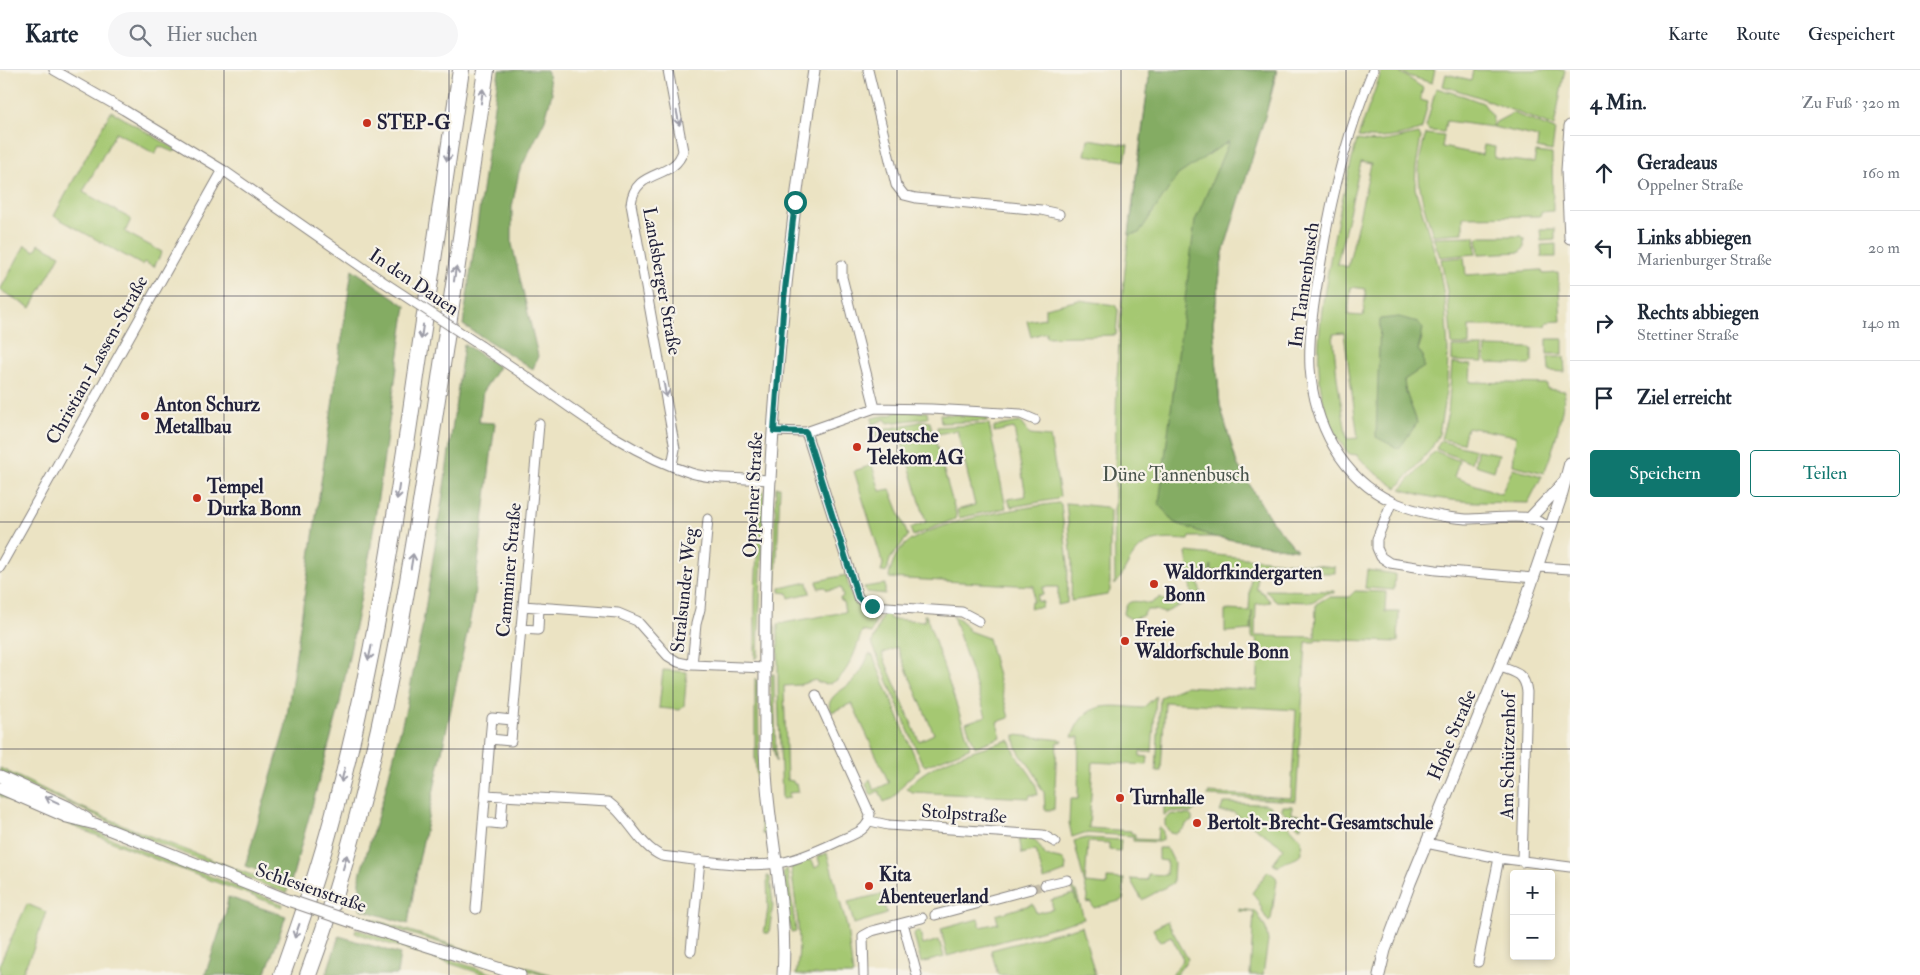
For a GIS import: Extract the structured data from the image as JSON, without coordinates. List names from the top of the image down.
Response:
{
  "streets": {
    "street": [
      "Landsberger Straße",
      "In den Dauen",
      "Im Tannenbusch",
      "Christian-Lassen-Straße",
      "Oppelner Straße",
      "Camminer Straße",
      "Stralsunder Weg",
      "Hohe Straße",
      "Am Schützenhof",
      "Stolpstraße",
      "Schlesienstraße"
    ]
  },
  "crossings": [
    ["Landsberger Straße", "In den Dauen"],
    ["In den Dauen", "Christian-Lassen-Straße"],
    ["In den Dauen", "Oppelner Straße"],
    ["Im Tannenbusch", "Hohe Straße"],
    ["Hohe Straße", "Am Schützenhof"]
  ],
  "one_way": ["Landsberger Straße"],
  "parks": ["Düne Tannenbusch"],
  "places": [
    "STEP-G",
    "Anton Schurz Metallbau",
    "Deutsche Telekom AG",
    "Tempel Durka Bonn",
    "Waldorfkindergarten Bonn",
    "Freie Waldorfschule Bonn",
    "Turnhalle",
    "Bertolt-Brecht-Gesamtschule",
    "Kita Abenteuerland"
  ],
  "page": {
    "header": "Karte",
    "search": "Hier suchen",
    "nav": ["Karte", "Route", "Gespeichert"],
    "heading": ["4 Min.", "Zu Fuß · 320 m"],
    "list": [
      ["Geradeaus", "Oppelner Straße", "160 m"],
      ["Links abbiegen", "Marienburger Straße", "20 m"],
      ["Rechts abbiegen", "Stettiner Straße", "140 m"],
      "Ziel erreicht"
    ],
    "buttons": ["Speichern", "Teilen"],
    "map_buttons": ["+", "−"]
  }
}
